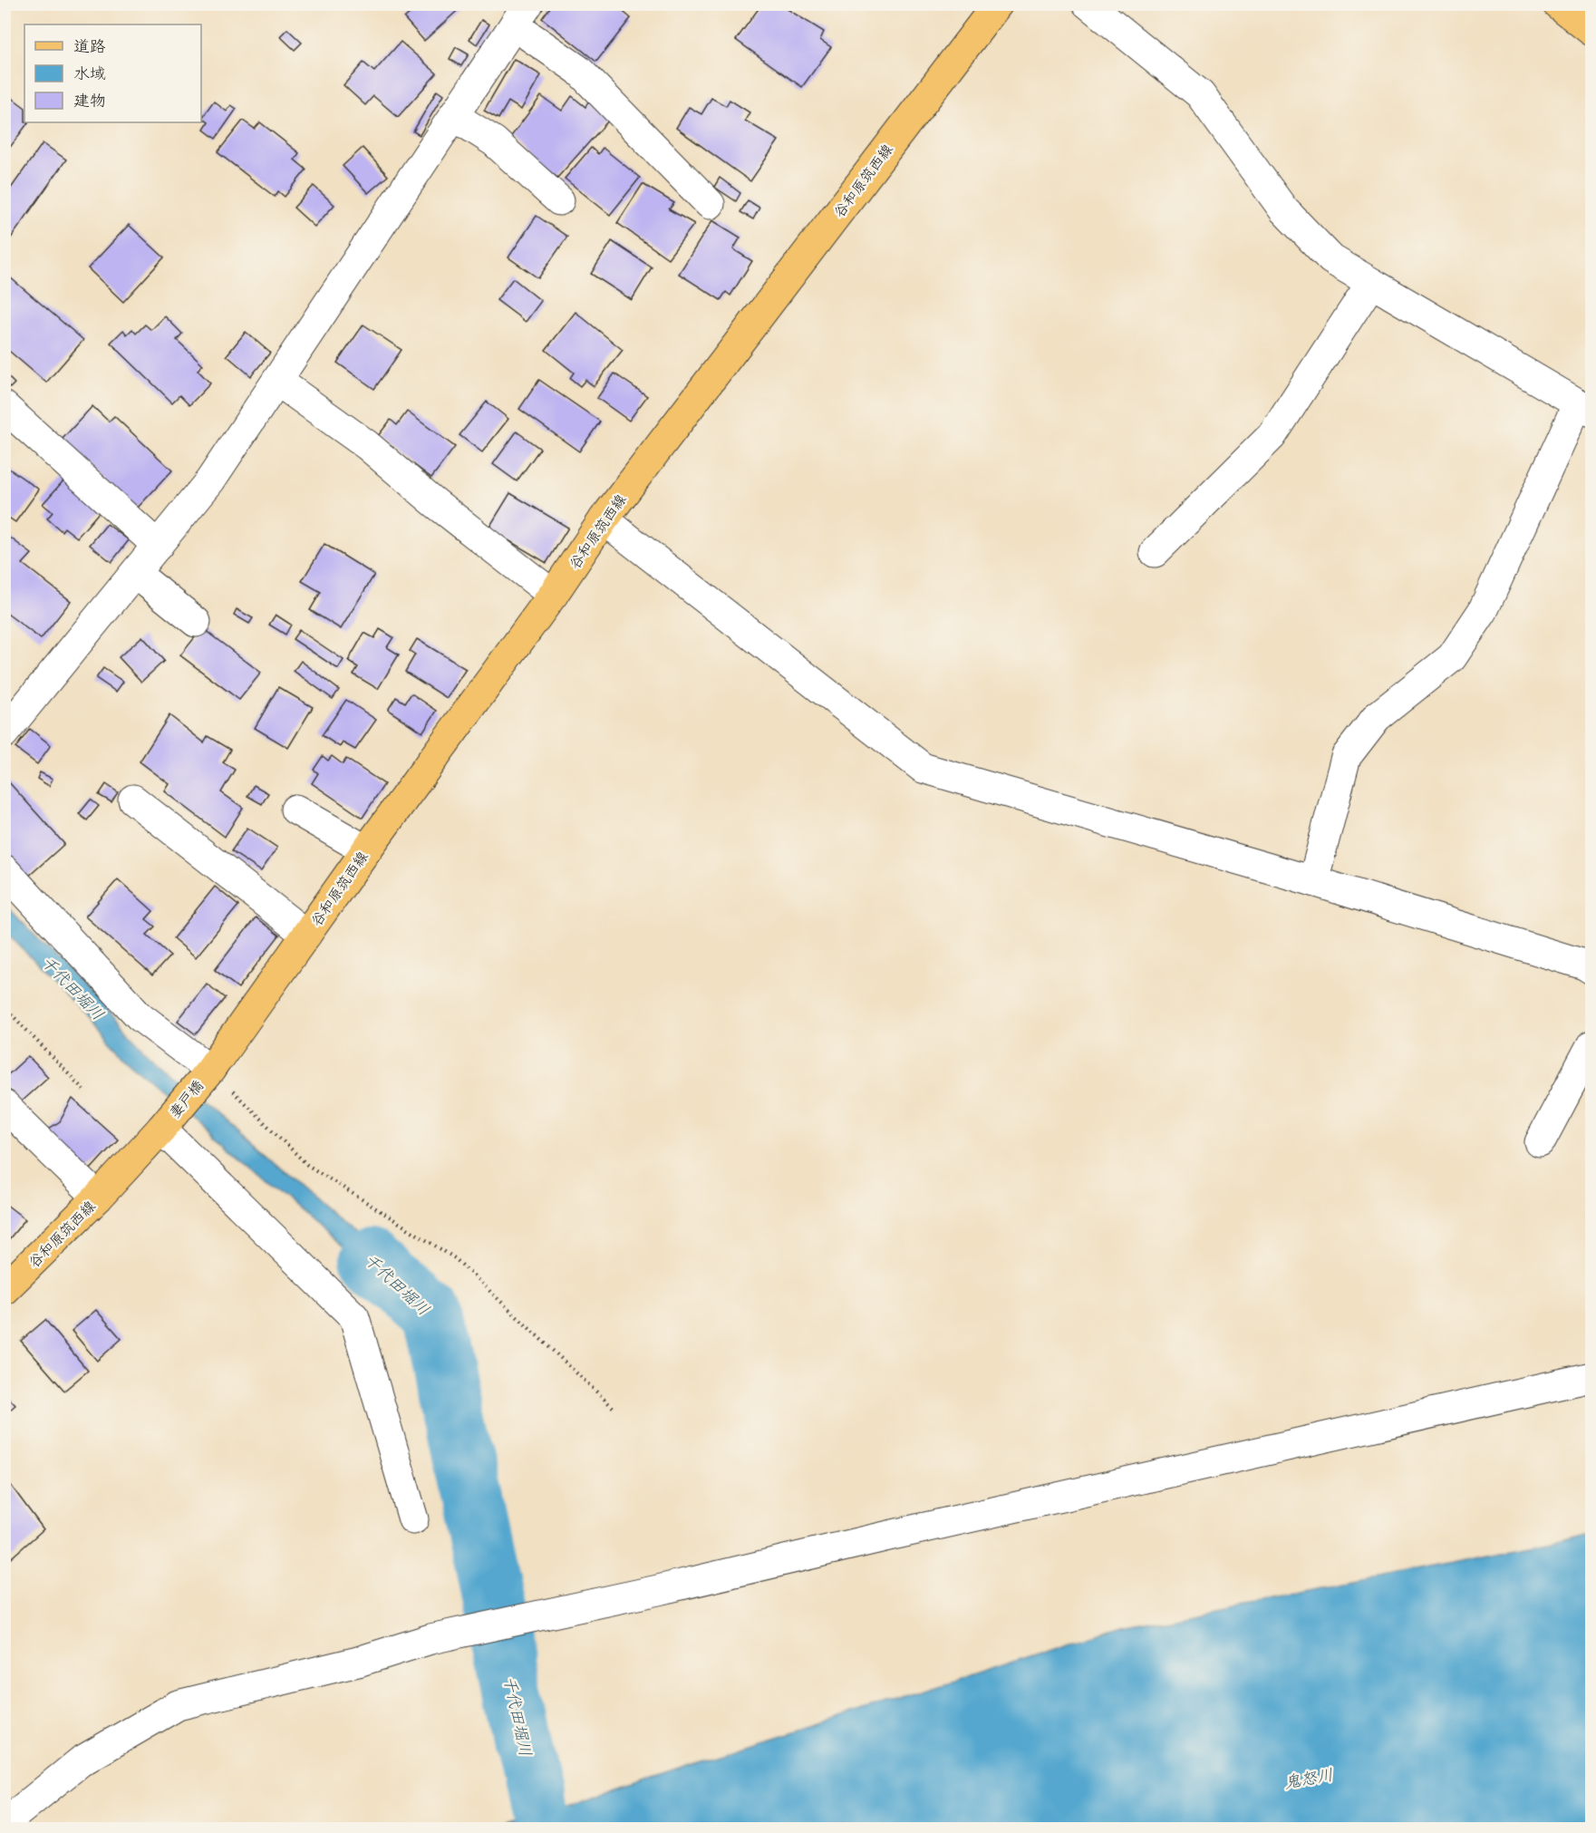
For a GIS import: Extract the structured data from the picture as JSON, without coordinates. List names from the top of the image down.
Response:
{
  "streets": {
    "main road": ["谷和原筑西線", "妻戸橋"]
  },
  "crossings": [
    ["谷和原筑西線", "妻戸橋"]
  ],
  "water": ["千代田堀川", "鬼怒川"],
  "legend": ["道路", "水域", "建物"]
}
